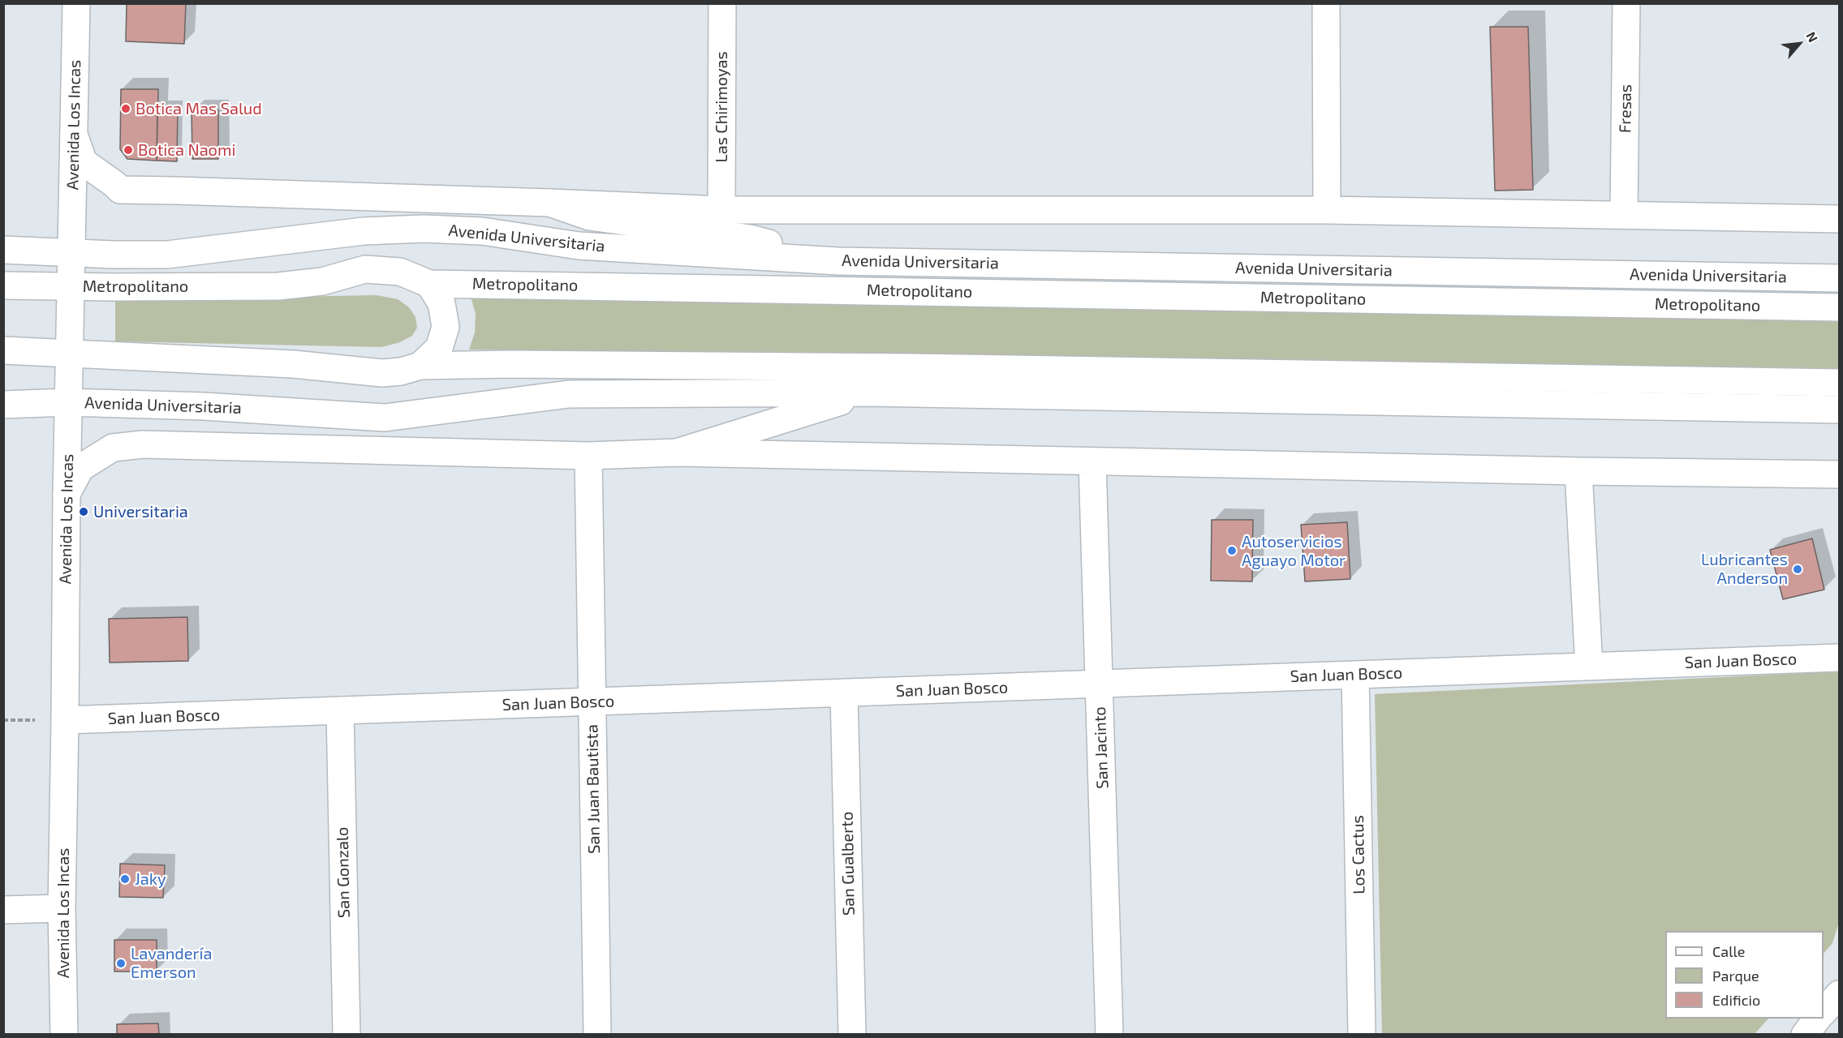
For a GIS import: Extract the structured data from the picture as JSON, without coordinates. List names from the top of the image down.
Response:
{
  "streets": {
    "street": [
      "Las Chirimoyas",
      "Fresas",
      "Avenida Los Incas",
      "Avenida Universitaria",
      "Metropolitano",
      "San Juan Bosco",
      "San Jacinto",
      "San Juan Bautista",
      "Los Cactus",
      "San Gualberto",
      "San Gonzalo"
    ]
  },
  "crossings": [
    ["Las Chirimoyas", "Avenida Universitaria"],
    ["Fresas", "Avenida Universitaria"],
    ["Avenida Los Incas", "Avenida Universitaria"],
    ["Avenida Los Incas", "Metropolitano"],
    ["Avenida Los Incas", "San Juan Bosco"],
    ["San Juan Bosco", "San Jacinto"],
    ["San Juan Bosco", "San Juan Bautista"],
    ["San Juan Bosco", "Los Cactus"],
    ["San Juan Bosco", "San Gualberto"],
    ["San Juan Bosco", "San Gonzalo"]
  ],
  "places": [
    "Botica Mas Salud",
    "Botica Naomi",
    "Universitaria",
    "Autoservicios Aguayo Motor",
    "Lubricantes Anderson",
    "Jaky",
    "Lavandería Emerson"
  ],
  "legend": ["Calle", "Parque", "Edificio"],
  "north": "top right"
}
